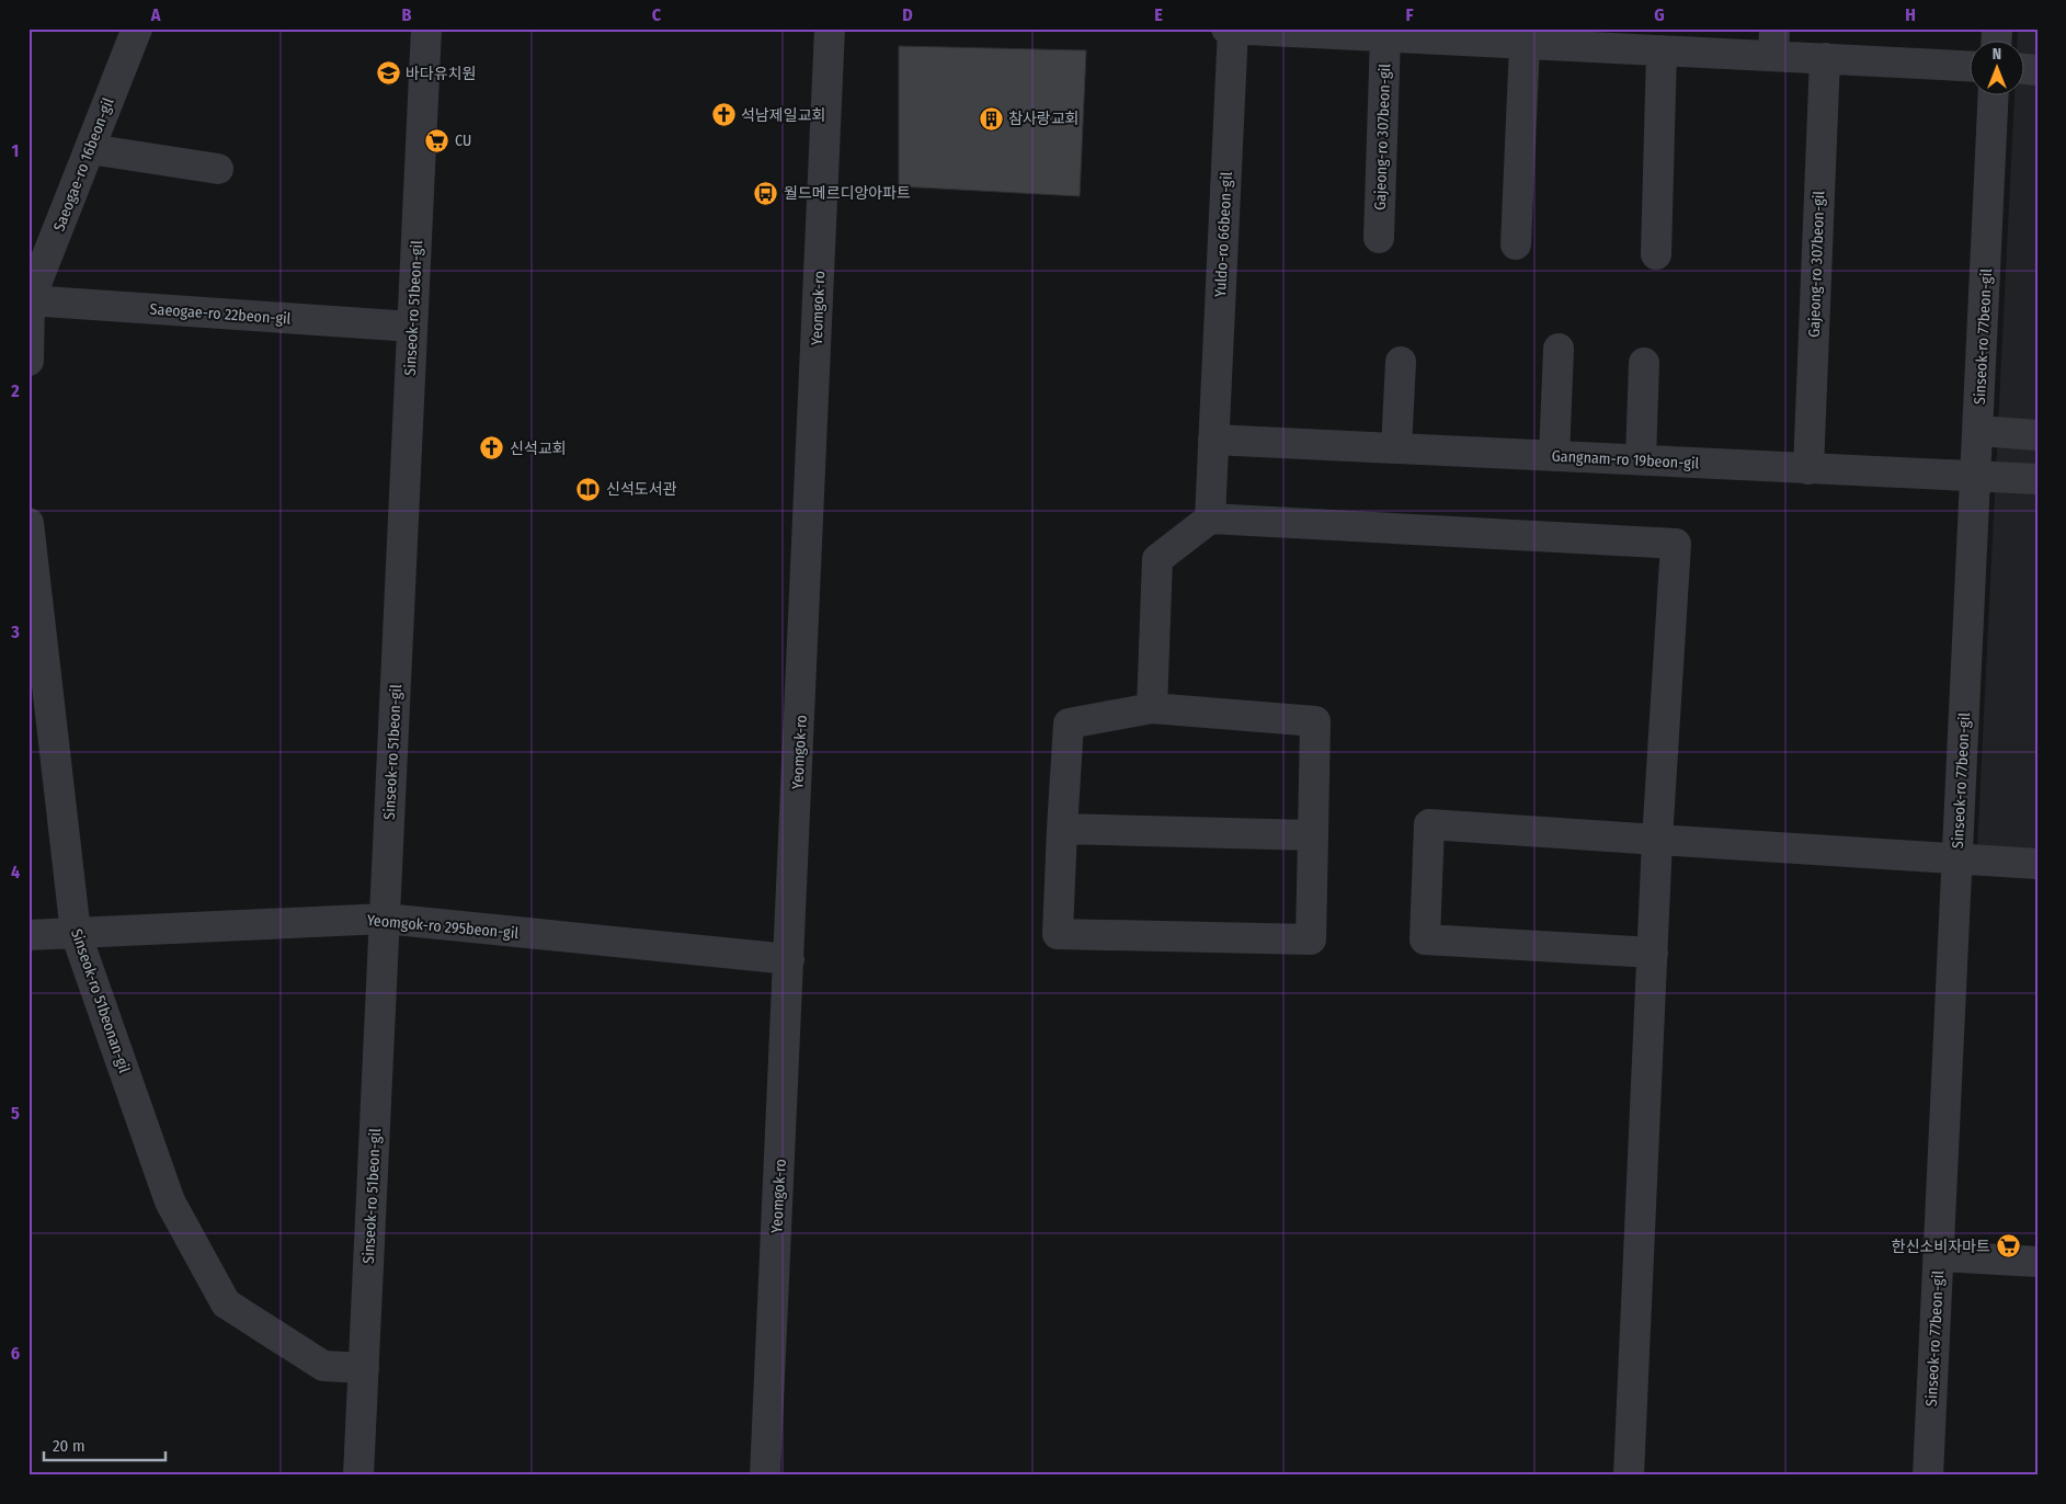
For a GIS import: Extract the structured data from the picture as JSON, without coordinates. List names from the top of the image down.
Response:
{
  "streets": {
    "street": [
      "Gajeong-ro 307beon-gil",
      "Saeogae-ro 16beon-gil",
      "Yuldo-ro 66beon-gil",
      "Sinseok-ro 51beon-gil",
      "Yeomgok-ro",
      "Saeogae-ro 22beon-gil",
      "Sinseok-ro 77beon-gil",
      "Gangnam-ro 19beon-gil",
      "Yeomgok-ro 295beon-gil",
      "Sinseok-ro 51beonan-gil"
    ]
  },
  "crossings": [
    ["Gajeong-ro 307beon-gil", "Gangnam-ro 19beon-gil"],
    ["Saeogae-ro 16beon-gil", "Saeogae-ro 22beon-gil"],
    ["Yuldo-ro 66beon-gil", "Gangnam-ro 19beon-gil"],
    ["Sinseok-ro 51beon-gil", "Saeogae-ro 22beon-gil"],
    ["Sinseok-ro 51beon-gil", "Yeomgok-ro 295beon-gil"],
    ["Sinseok-ro 51beon-gil", "Sinseok-ro 51beonan-gil"],
    ["Yeomgok-ro", "Yeomgok-ro 295beon-gil"],
    ["Sinseok-ro 77beon-gil", "Gangnam-ro 19beon-gil"],
    ["Yeomgok-ro 295beon-gil", "Sinseok-ro 51beonan-gil"]
  ],
  "places": {
    "school or university": ["바다유치원"],
    "church": ["석남제일교회", "신석교회"],
    "building": ["참사랑교회"],
    "supermarket": ["CU", "한신소비자마트"],
    "bus stop": ["월드메르디앙아파트"],
    "library": ["신석도서관"]
  },
  "scale_bar": "20 m",
  "north": "top",
  "grid": {
    "columns": [
      "A",
      "B",
      "C",
      "D",
      "E",
      "F",
      "G",
      "H"
    ],
    "rows": [
      "1",
      "2",
      "3",
      "4",
      "5",
      "6"
    ]
  }
}
